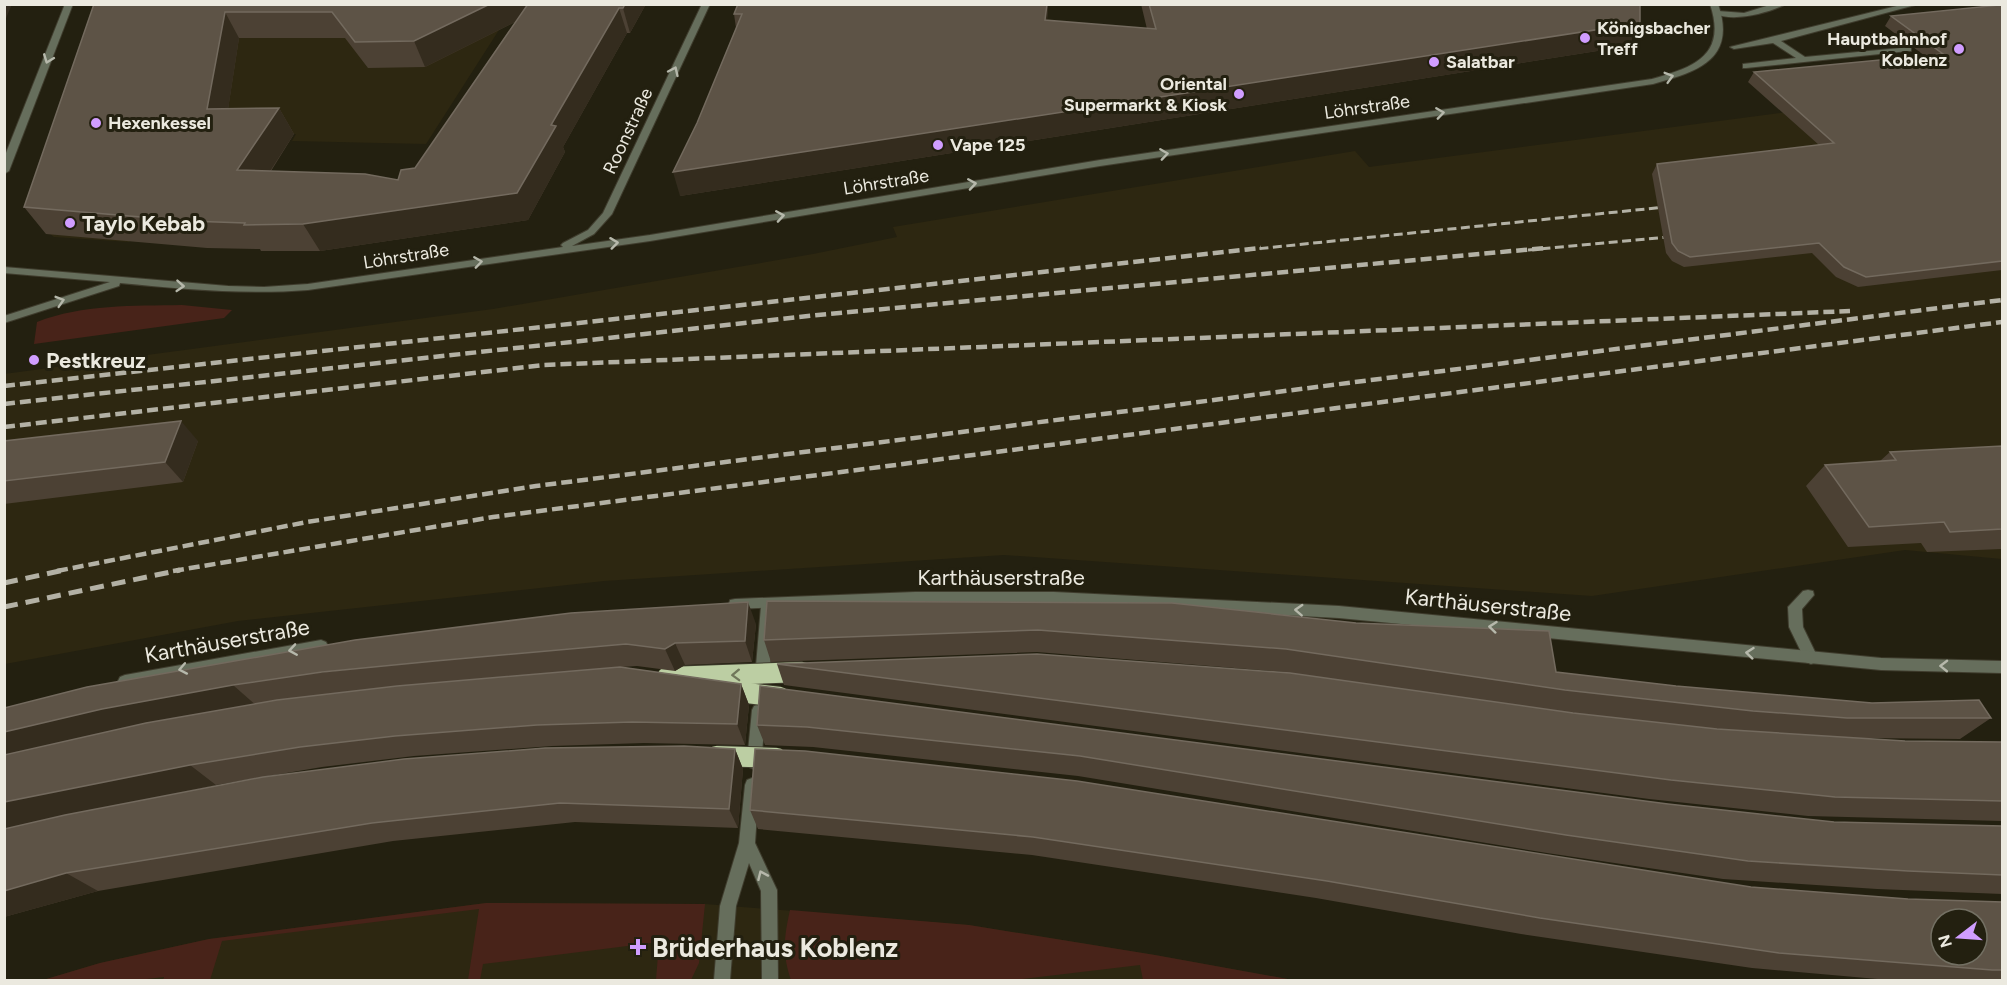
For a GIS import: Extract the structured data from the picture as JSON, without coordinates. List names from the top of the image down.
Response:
{
  "streets": {
    "street": ["Löhrstraße", "Roonstraße", "Karthäuserstraße"]
  },
  "crossings": [
    ["Löhrstraße", "Roonstraße"]
  ],
  "one_way": ["Löhrstraße", "Roonstraße", "Karthäuserstraße"],
  "places": {
    "other": [
      "Königsbacher Treff",
      "Hauptbahnhof Koblenz",
      "Salatbar",
      "Oriental Supermarkt & Kiosk",
      "Hexenkessel",
      "Vape 125",
      "Taylo Kebab",
      "Pestkreuz"
    ],
    "health": ["Brüderhaus Koblenz"]
  },
  "north": "left"
}
